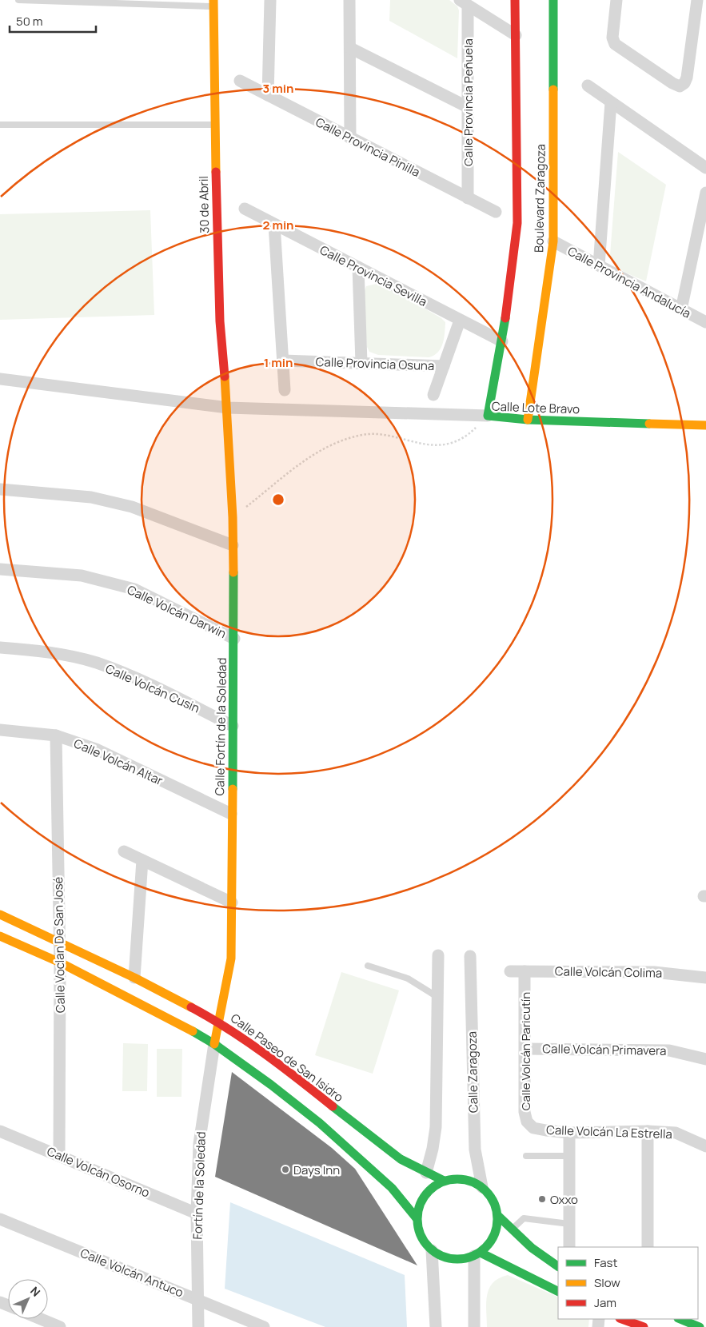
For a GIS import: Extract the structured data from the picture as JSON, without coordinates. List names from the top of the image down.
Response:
{
  "streets": {
    "street": [
      "Calle Provincia Peñuela",
      "Calle Provincia Pinilla",
      "Boulevard Zaragoza",
      "30 de Abril",
      "Calle Provincia Sevilla",
      "Calle Provincia Andalucía",
      "Calle Provincia Osuna",
      "Calle Lote Bravo",
      "Calle Volcán Darwin",
      "Calle Volcán Cusin",
      "Calle Fortín de la Soledad",
      "Calle Volcán Altar",
      "Calle Voclan De San José",
      "Calle Volcán Colima",
      "Calle Volcán Primavera",
      "Calle Volcán Paricutín",
      "Calle Paseo de San Isidro",
      "Calle Zaragoza",
      "Calle Volcán La Estrella",
      "Calle Volcán Osorno",
      "Fortín de la Soledad",
      "Calle Volcán Antuco"
    ]
  },
  "crossings": [
    ["Calle Provincia Peñuela", "Calle Provincia Pinilla"],
    ["Boulevard Zaragoza", "Calle Provincia Sevilla"],
    ["Boulevard Zaragoza", "Calle Provincia Andalucía"],
    ["Boulevard Zaragoza", "Calle Lote Bravo"],
    ["30 de Abril", "Calle Fortín de la Soledad"],
    ["Calle Lote Bravo", "Calle Fortín de la Soledad"],
    ["Calle Volcán Darwin", "Calle Fortín de la Soledad"],
    ["Calle Volcán Cusin", "Calle Fortín de la Soledad"],
    ["Calle Fortín de la Soledad", "Calle Volcán Altar"],
    ["Calle Fortín de la Soledad", "Calle Paseo de San Isidro"],
    ["Calle Fortín de la Soledad", "Fortín de la Soledad"],
    ["Calle Volcán Altar", "Calle Voclan De San José"],
    ["Calle Voclan De San José", "Calle Paseo de San Isidro"],
    ["Calle Voclan De San José", "Calle Volcán Osorno"],
    ["Calle Volcán Colima", "Calle Volcán Paricutín"],
    ["Calle Volcán Primavera", "Calle Volcán Paricutín"],
    ["Calle Volcán Paricutín", "Calle Volcán La Estrella"],
    ["Calle Paseo de San Isidro", "Calle Zaragoza"],
    ["Calle Volcán Osorno", "Fortín de la Soledad"],
    ["Fortín de la Soledad", "Calle Volcán Antuco"]
  ],
  "places": ["Days Inn", "Oxxo"],
  "legend": ["Fast", "Slow", "Jam"],
  "scale_bar": "50 m",
  "north": "top right",
  "rings": ["3 min", "2 min", "1 min"]
}
